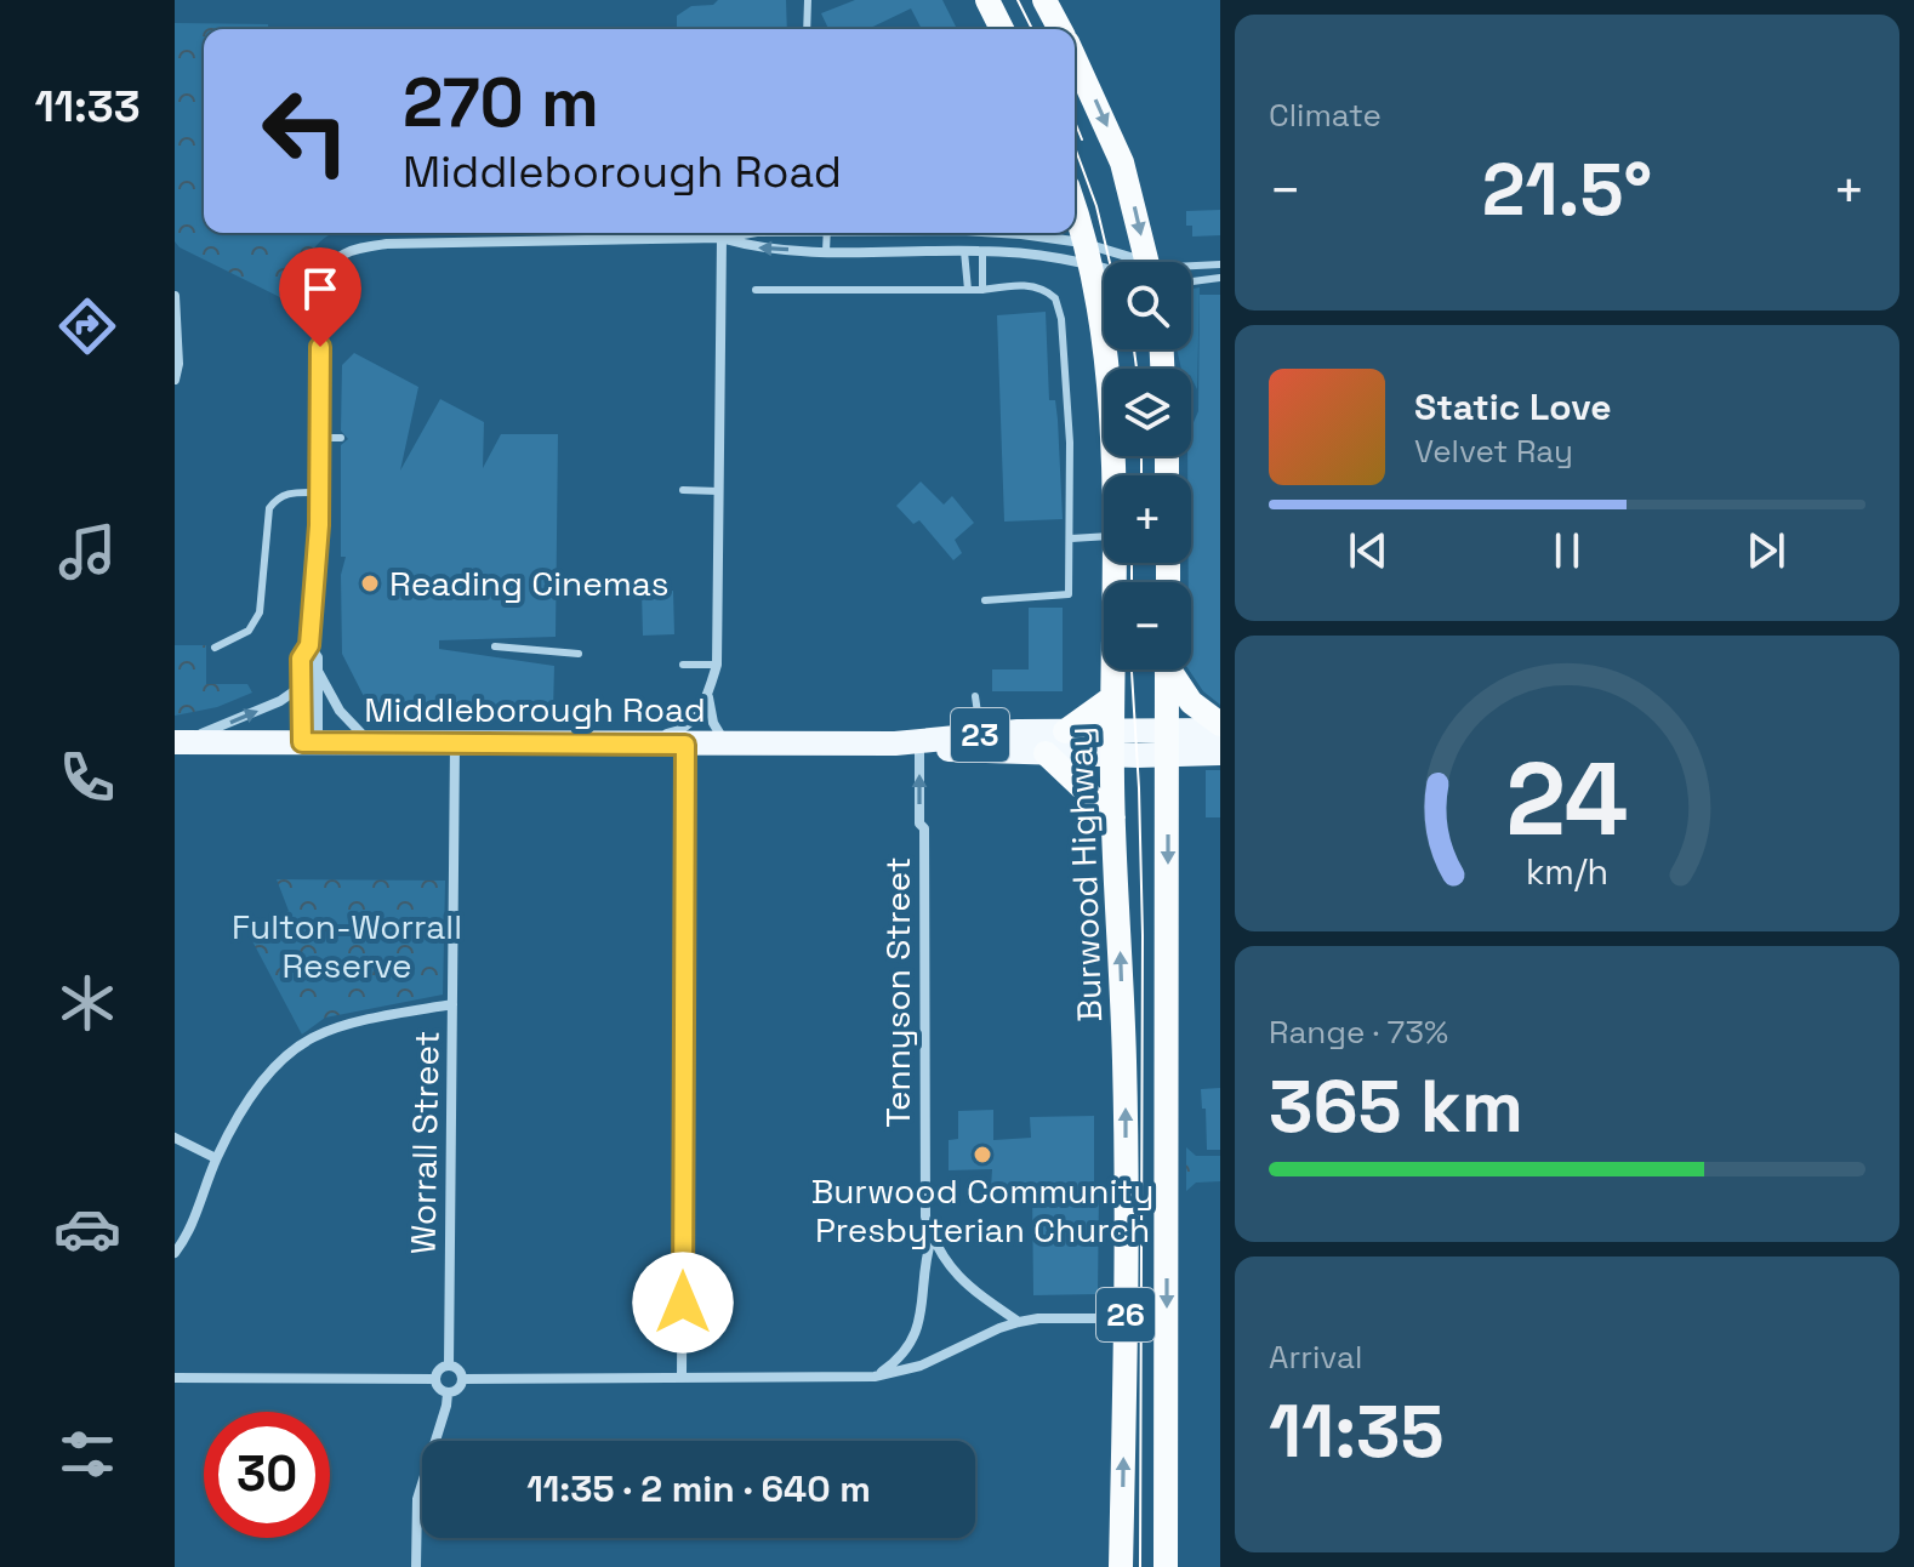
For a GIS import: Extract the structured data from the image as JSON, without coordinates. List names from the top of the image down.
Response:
{
  "streets": {
    "highway": ["Burwood Highway", "26"],
    "main road": ["Middleborough Road", "23"],
    "street": ["Tennyson Street", "Worrall Street"]
  },
  "crossings": [
    ["Middleborough Road", "Burwood Highway"],
    ["Middleborough Road", "Tennyson Street"],
    ["Middleborough Road", "Worrall Street"],
    ["Middleborough Road", "26"]
  ],
  "one_way": ["Tennyson Street"],
  "parks": ["Fulton-Worrall Reserve"],
  "places": ["Reading Cinemas", "Burwood Community Presbyterian Church"],
  "page": {
    "tabs": "11:33",
    "tile": [
      "Climate",
      ["Range · 73%", "365 km"],
      ["Arrival", "11:35"]
    ],
    "turn": ["270 m", "Middleborough Road"],
    "heat": ["−", "21.5°", "+"],
    "map_buttons": ["+", "−"],
    "song": ["Static Love", "Velvet Ray"],
    "limit": "30",
    "trip": "11:35 · 2 min · 640 m",
    "gauge": ["24", "km/h"]
  }
}
